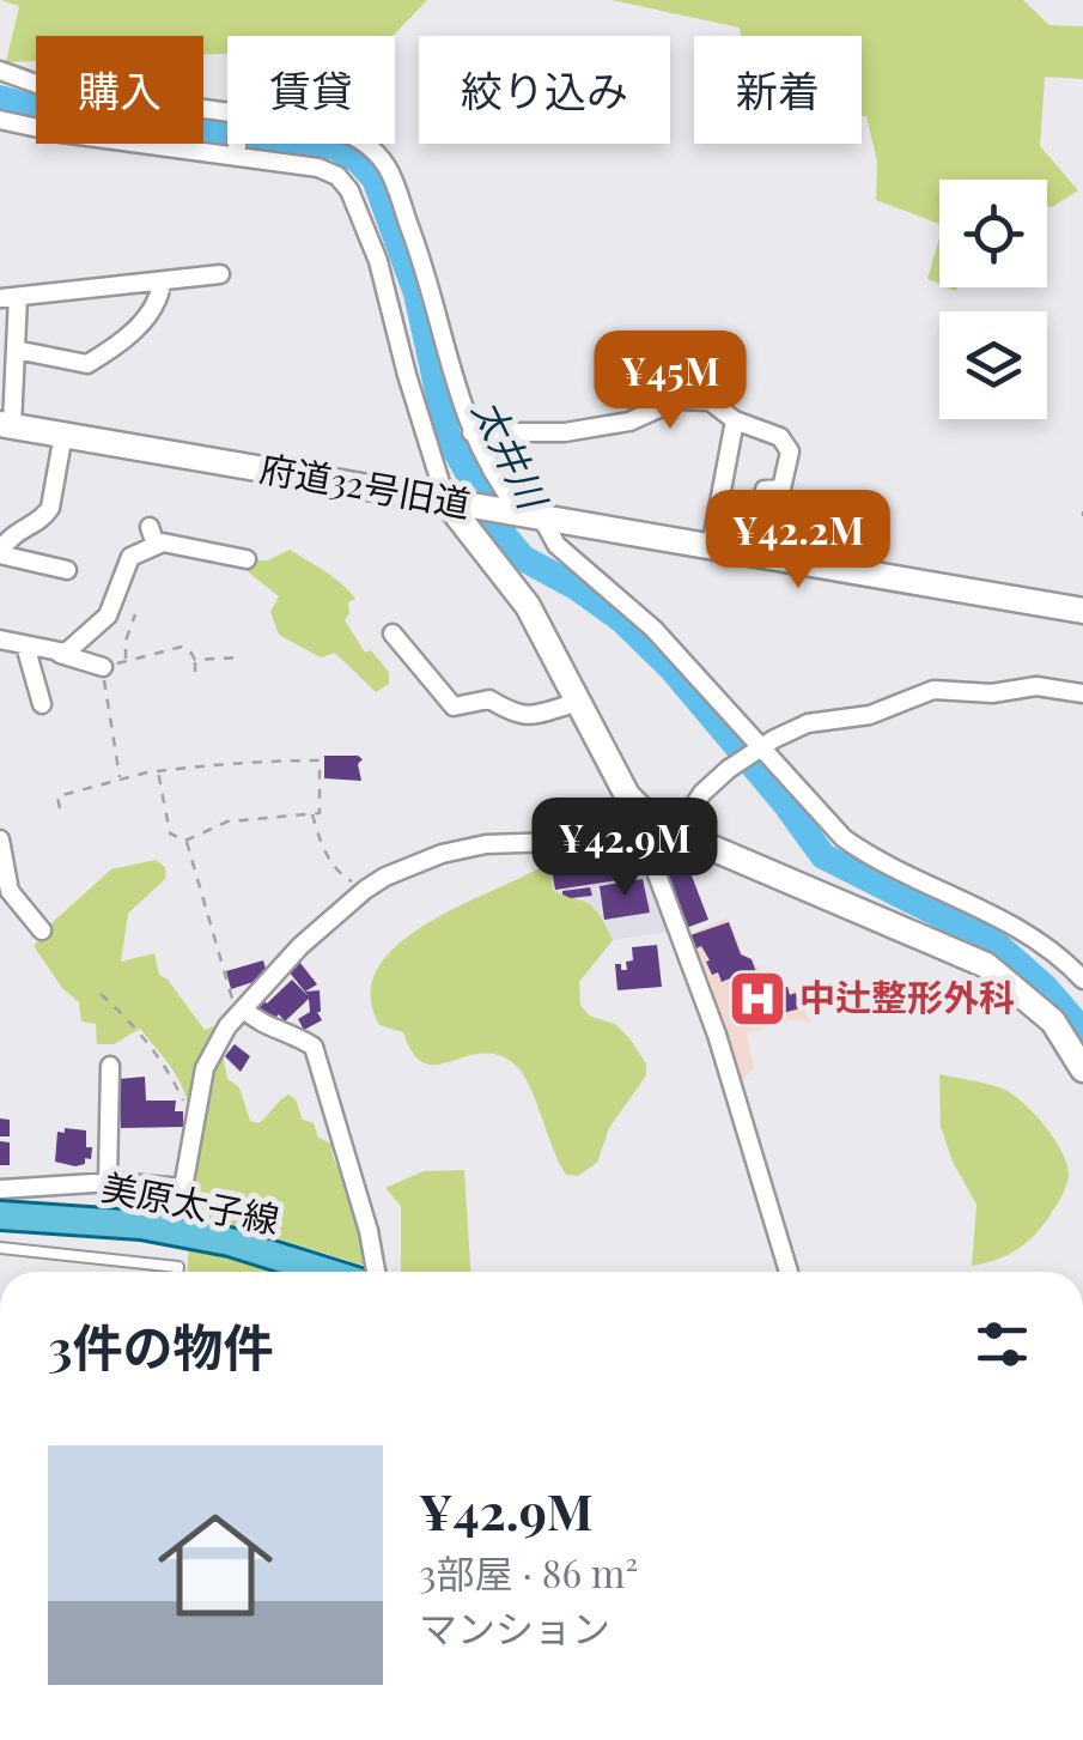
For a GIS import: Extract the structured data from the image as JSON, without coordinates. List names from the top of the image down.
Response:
{
  "streets": {
    "main road": ["美原太子線"],
    "street": ["府道32号旧道"]
  },
  "water": ["太井川"],
  "places": {
    "hospital": ["中辻整形外科"]
  },
  "page": {
    "chip": [
      "購入",
      "賃貸",
      "絞り込み",
      "新着"
    ],
    "price": ["¥45M", "¥42.2M", "¥42.9M"],
    "heading": "3件の物件",
    "list": [
      {
        "name": "¥42.9M",
        "note": "3部屋 · 86 m² · マンション"
      }
    ]
  }
}
